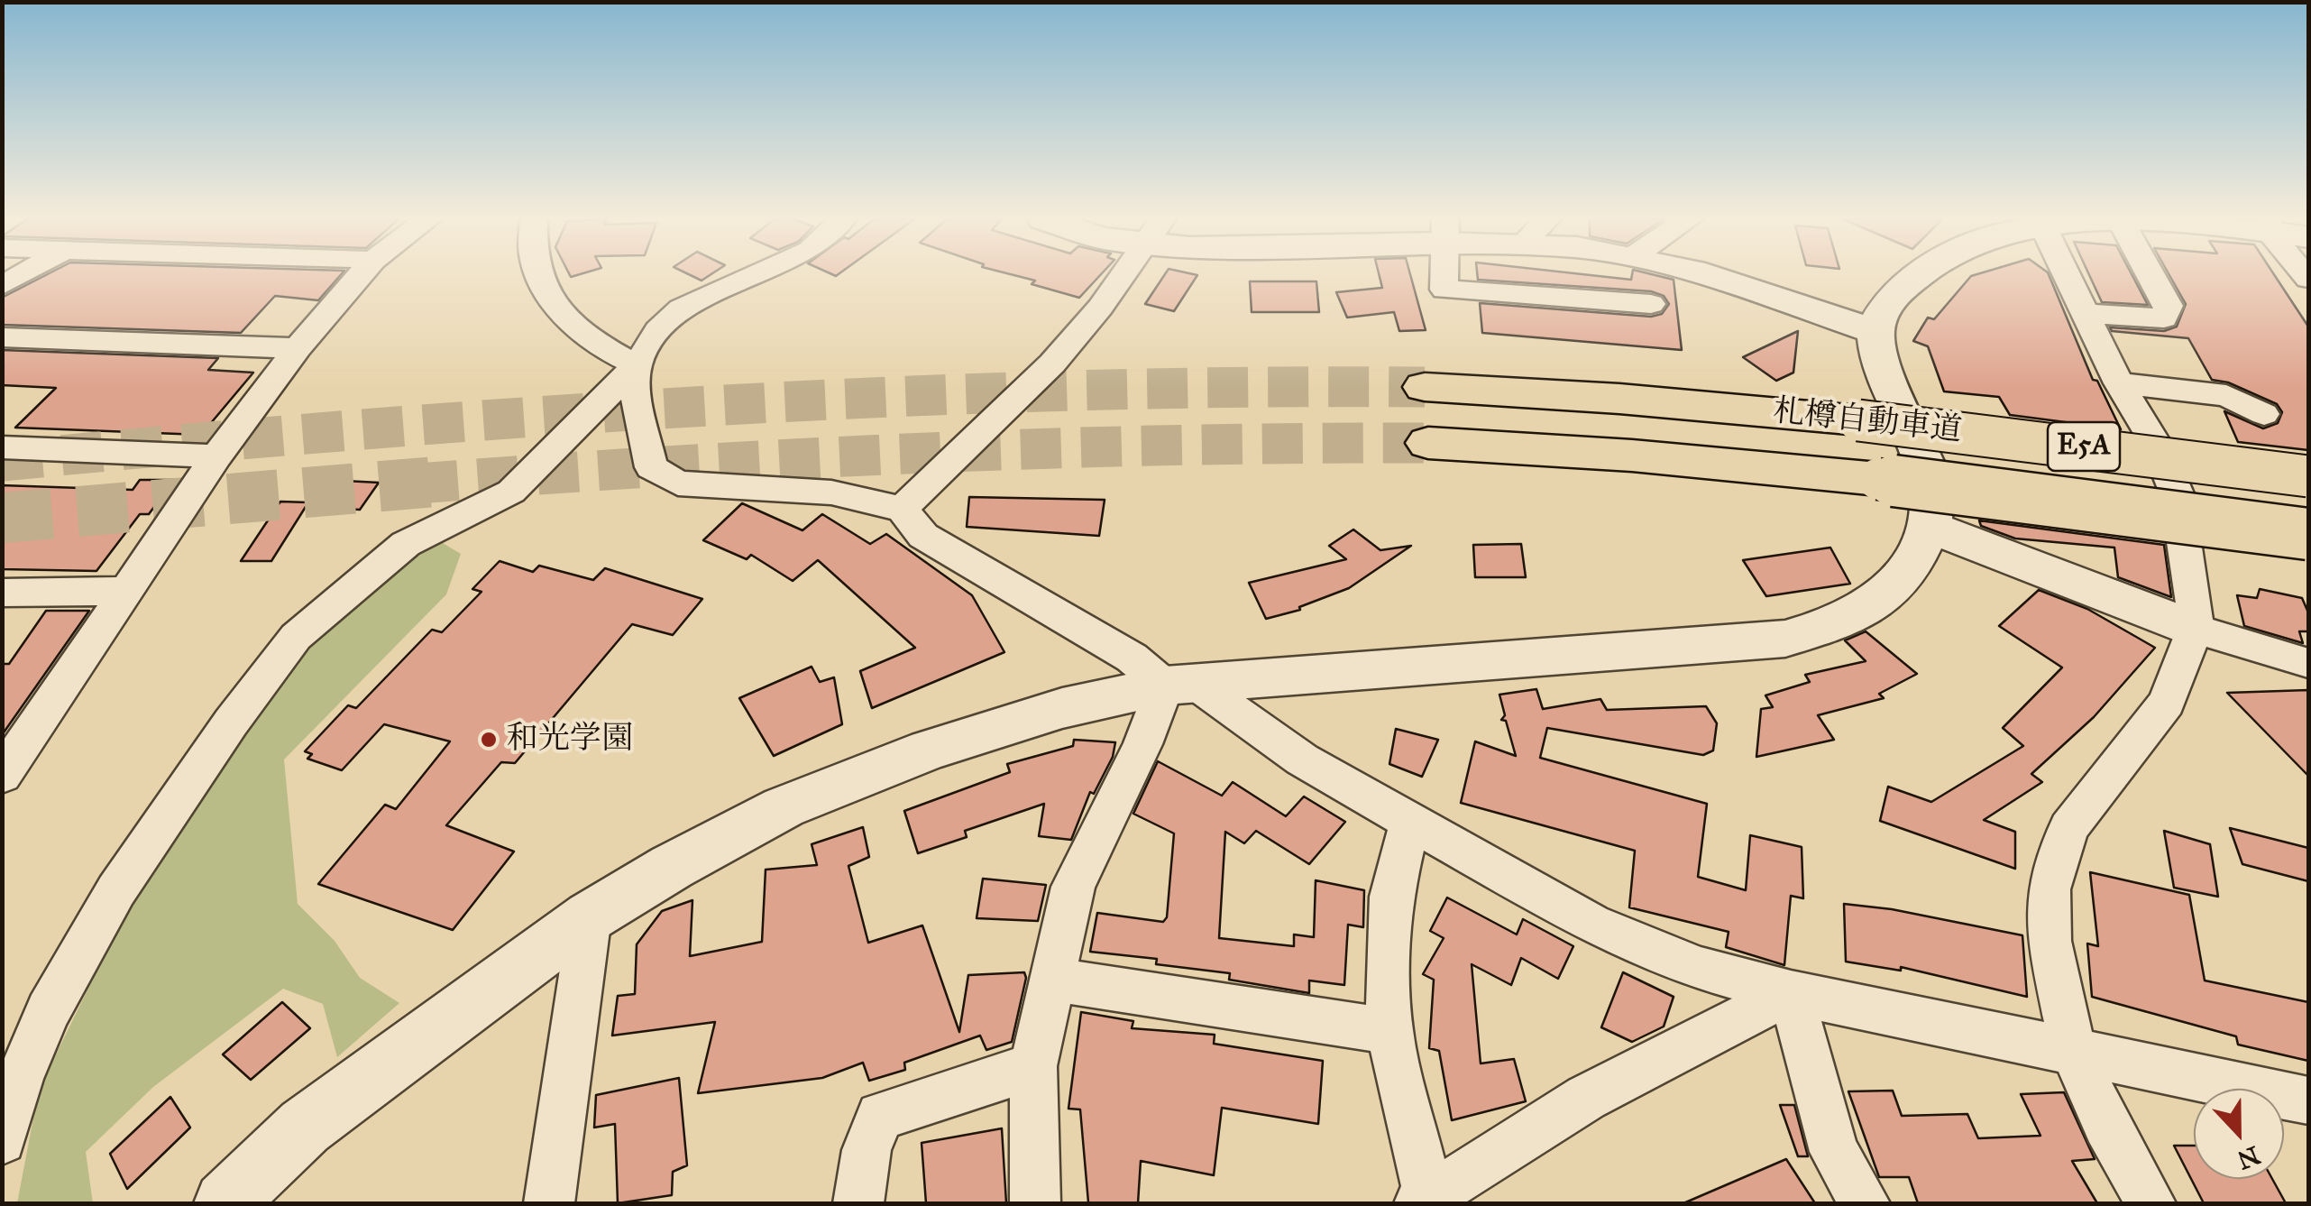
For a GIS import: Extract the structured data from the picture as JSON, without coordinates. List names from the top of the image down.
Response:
{
  "streets": {
    "highway": ["札樽自動車道", "E5A"]
  },
  "places": ["和光学園"],
  "north": "bottom"
}
